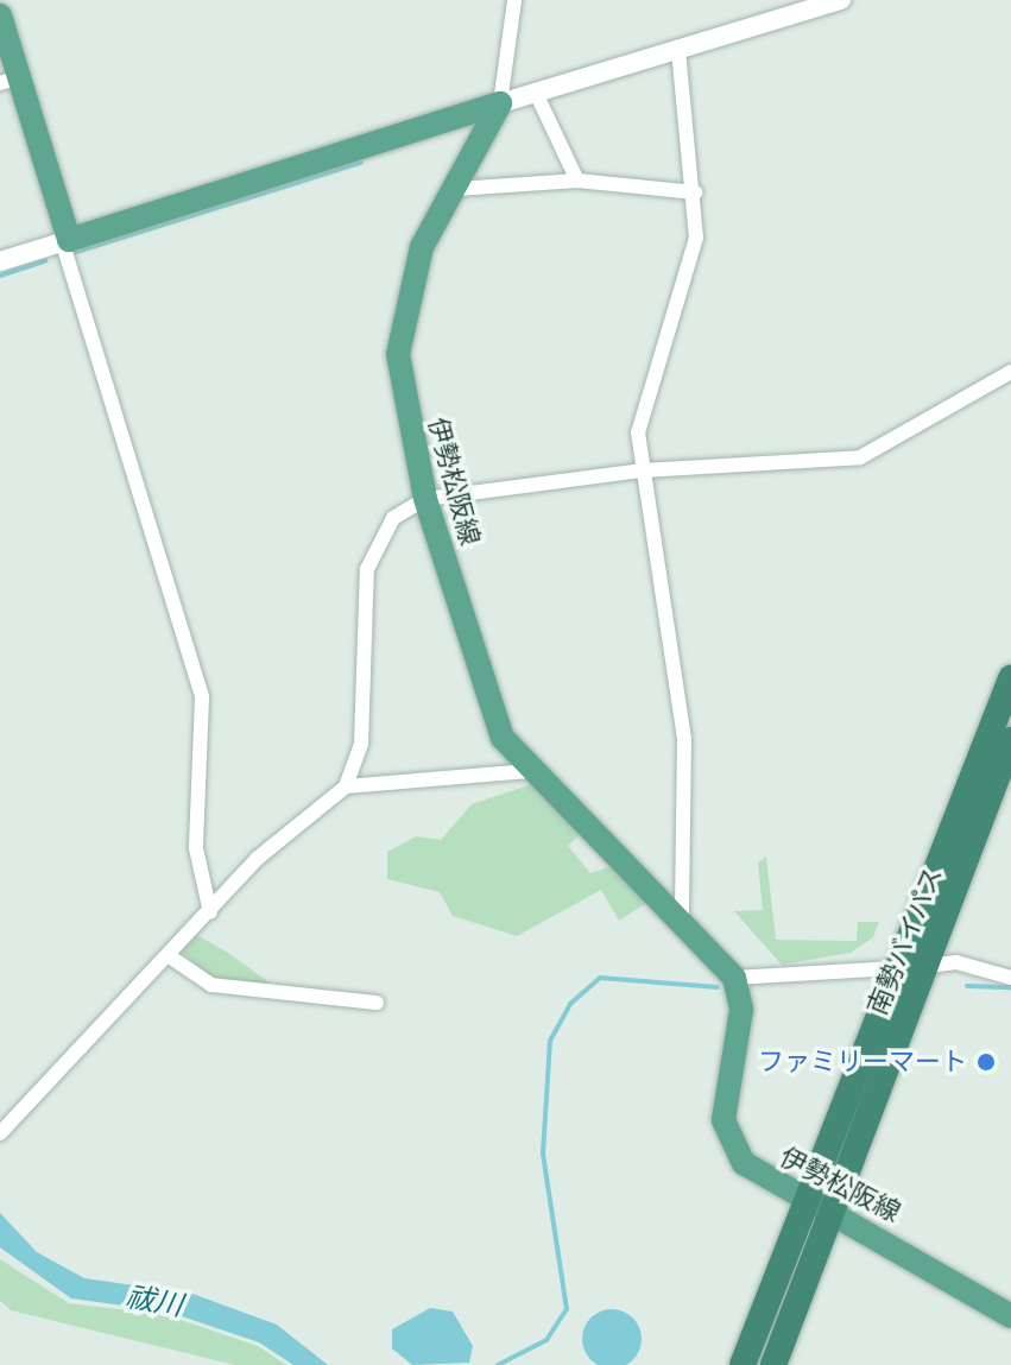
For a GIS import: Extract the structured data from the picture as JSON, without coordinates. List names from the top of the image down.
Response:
{
  "streets": {
    "highway": ["南勢バイパス"],
    "main road": ["伊勢松阪線"]
  },
  "crossings": [
    ["伊勢松阪線", "南勢バイパス"]
  ],
  "water": ["祓川"],
  "places": ["ファミリーマート"]
}
